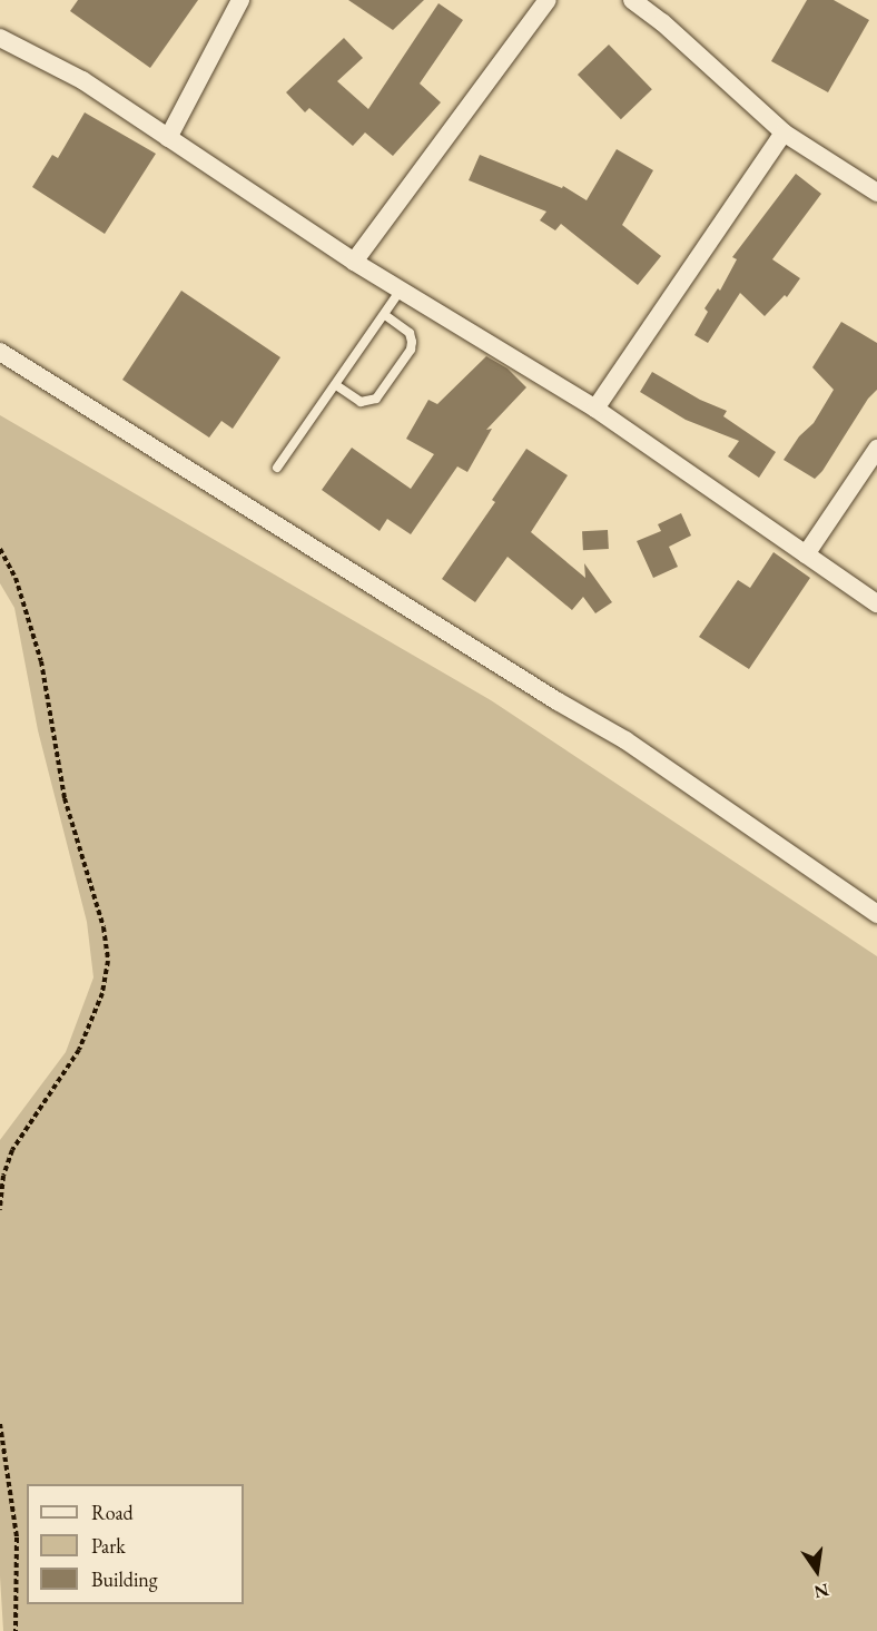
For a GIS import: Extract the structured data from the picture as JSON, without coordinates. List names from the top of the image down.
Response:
{
  "legend": ["Road", "Park", "Building"],
  "north": "bottom"
}
